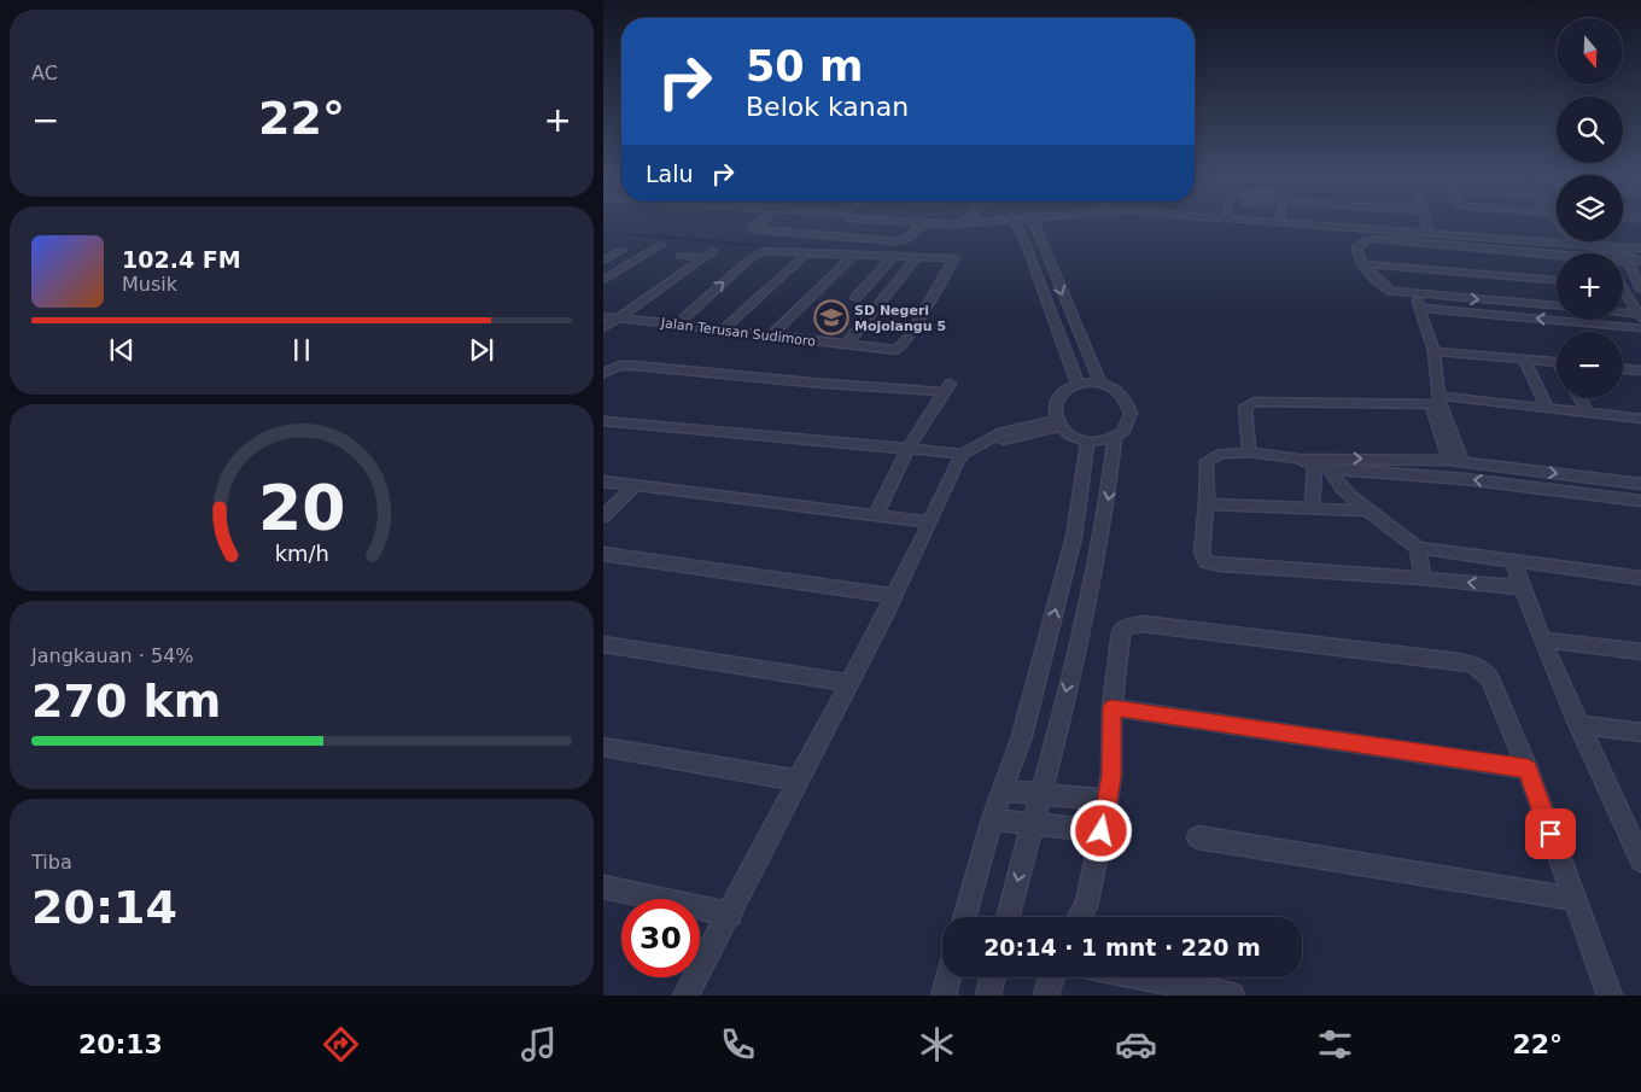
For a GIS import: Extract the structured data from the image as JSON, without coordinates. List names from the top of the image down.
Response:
{
  "streets": {
    "street": ["Jalan Terusan Sudimoro"]
  },
  "places": {
    "school or university": ["SD Negeri Mojolangu 5"]
  },
  "north": "bottom",
  "page": {
    "tile": [
      "AC",
      ["Jangkauan · 54%", "270 km"],
      ["Tiba", "20:14"]
    ],
    "map_buttons": ["+", "−"],
    "turn": ["50 m", "Belok kanan"],
    "heat": ["−", "22°", "+"],
    "then": "Lalu",
    "song": ["102.4 FM", "Musik"],
    "limit": "30",
    "trip": "20:14 · 1 mnt · 220 m",
    "tabs": ["20:13", "22°"],
    "gauge": ["20", "km/h"]
  }
}
